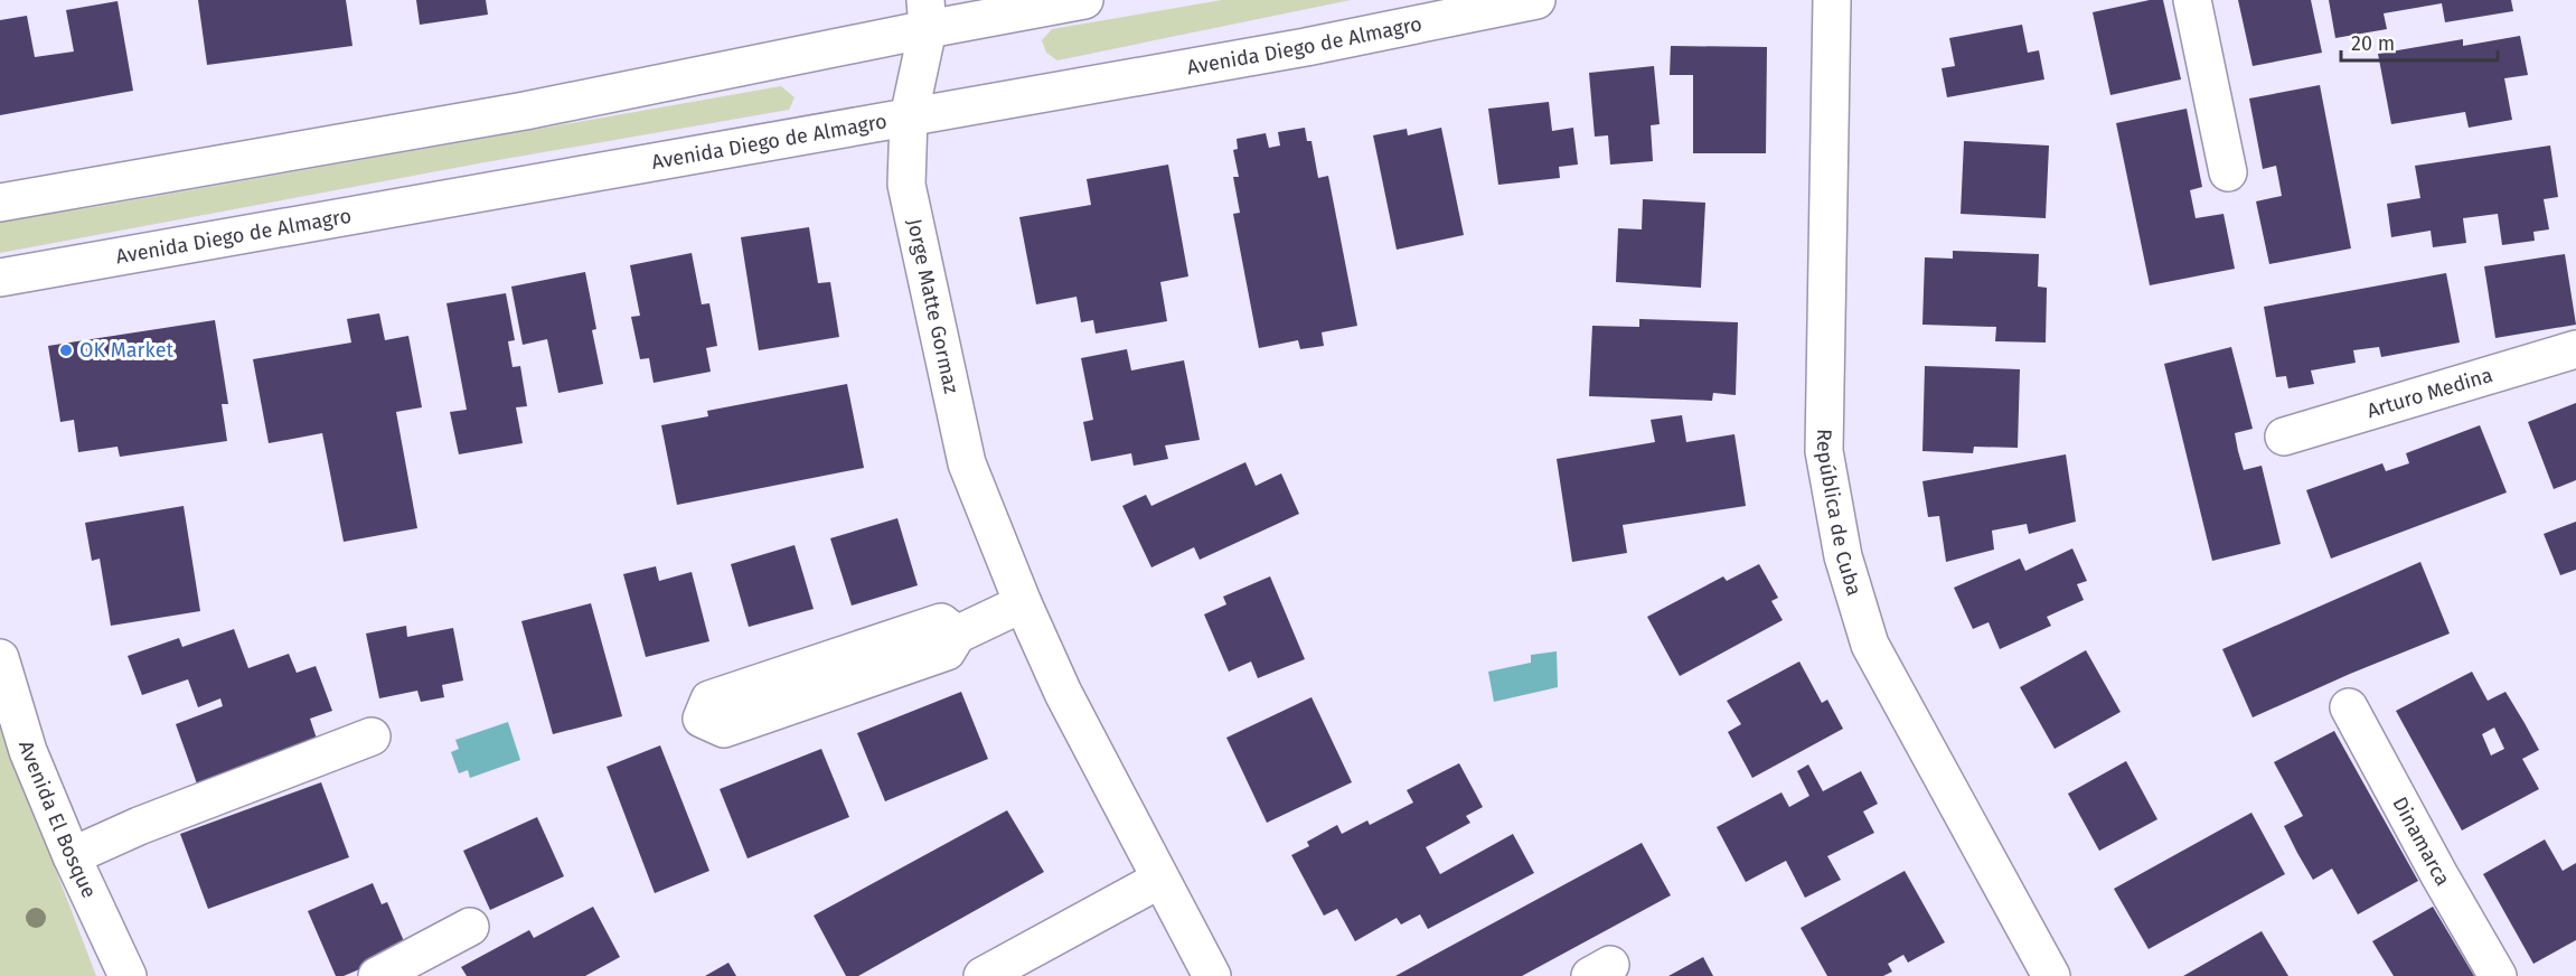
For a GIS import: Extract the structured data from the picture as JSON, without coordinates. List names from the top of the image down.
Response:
{
  "streets": {
    "street": [
      "Avenida Diego de Almagro",
      "Jorge Matte Gormaz",
      "Arturo Medina",
      "República de Cuba",
      "Avenida El Bosque",
      "Dinamarca"
    ]
  },
  "crossings": [
    ["Avenida Diego de Almagro", "Jorge Matte Gormaz"]
  ],
  "places": ["OK Market"],
  "scale_bar": "20 m"
}
